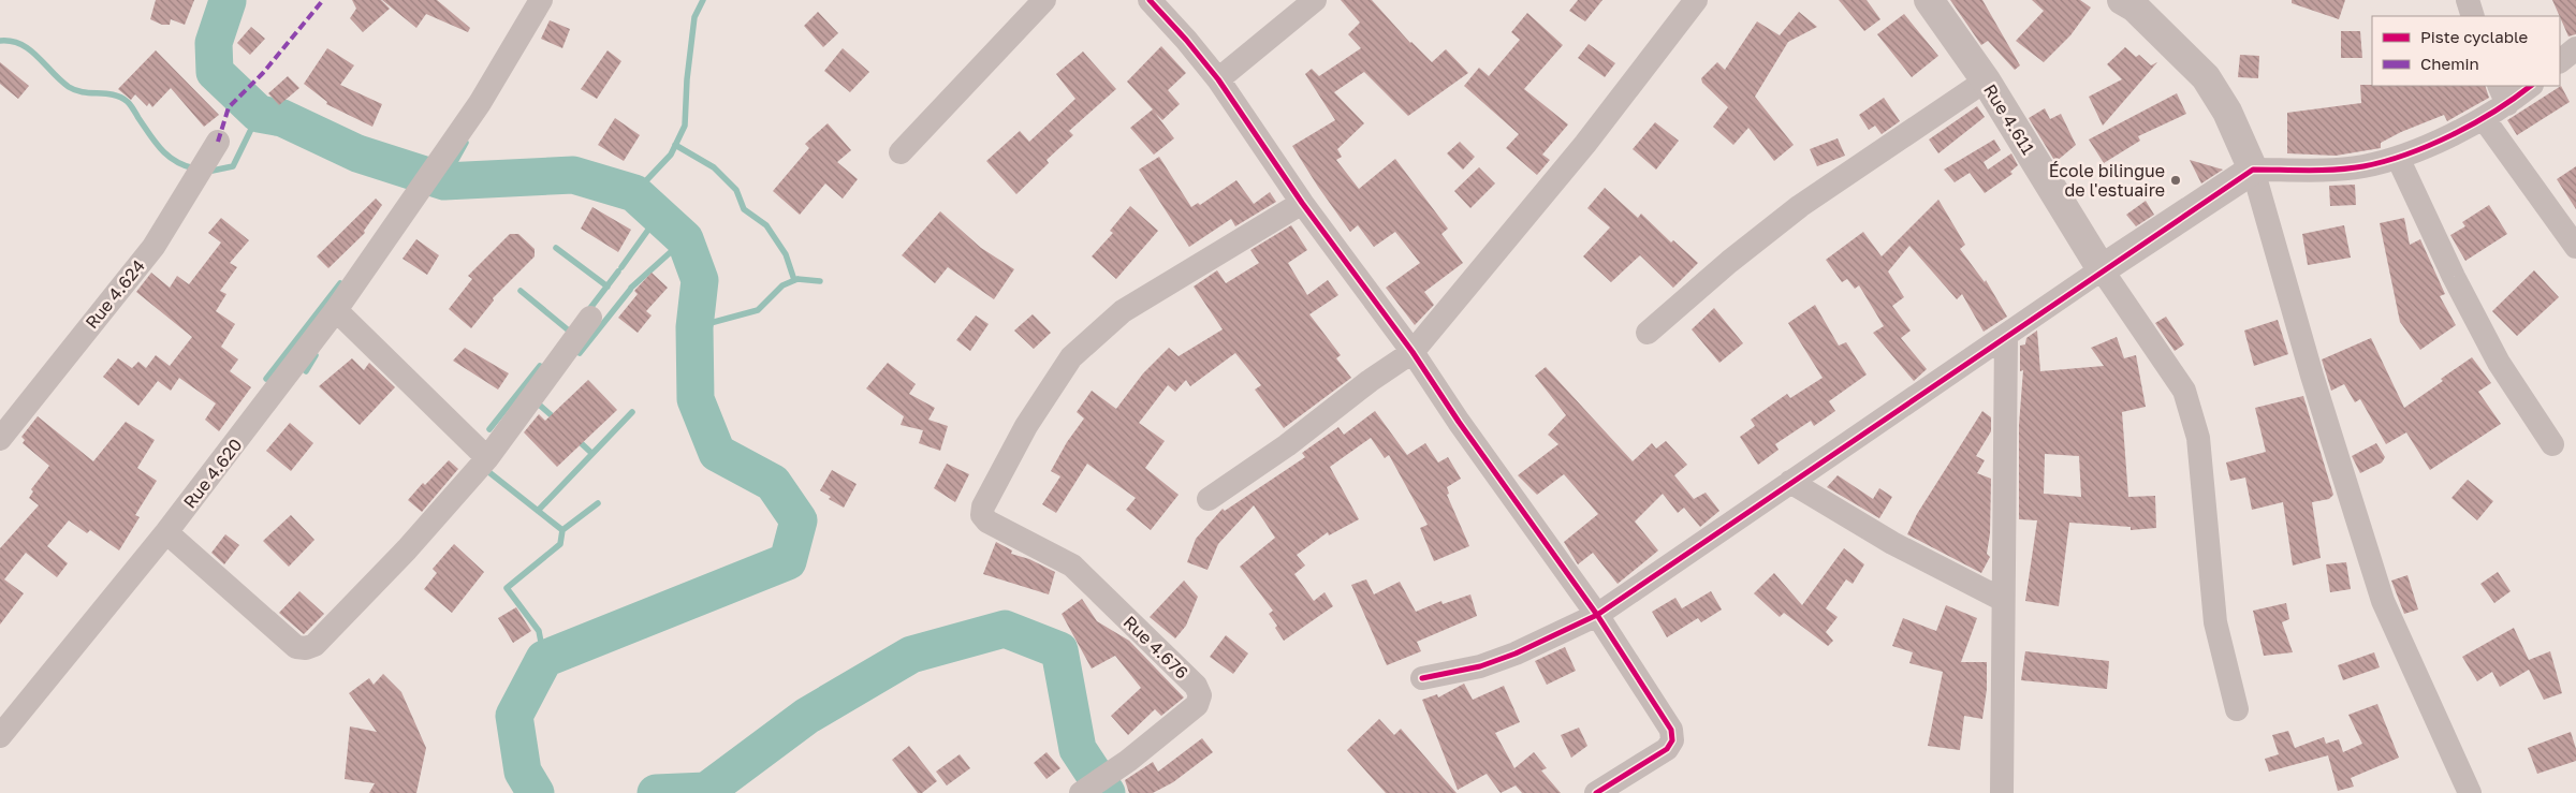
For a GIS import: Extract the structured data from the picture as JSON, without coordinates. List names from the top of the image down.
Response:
{
  "streets": {
    "street": [
      "Rue 4.611",
      "Rue 4.624",
      "Rue 4.620",
      "Rue 4.676"
    ]
  },
  "places": ["École bilingue de l'estuaire"],
  "legend": ["Piste cyclable", "Chemin"]
}
